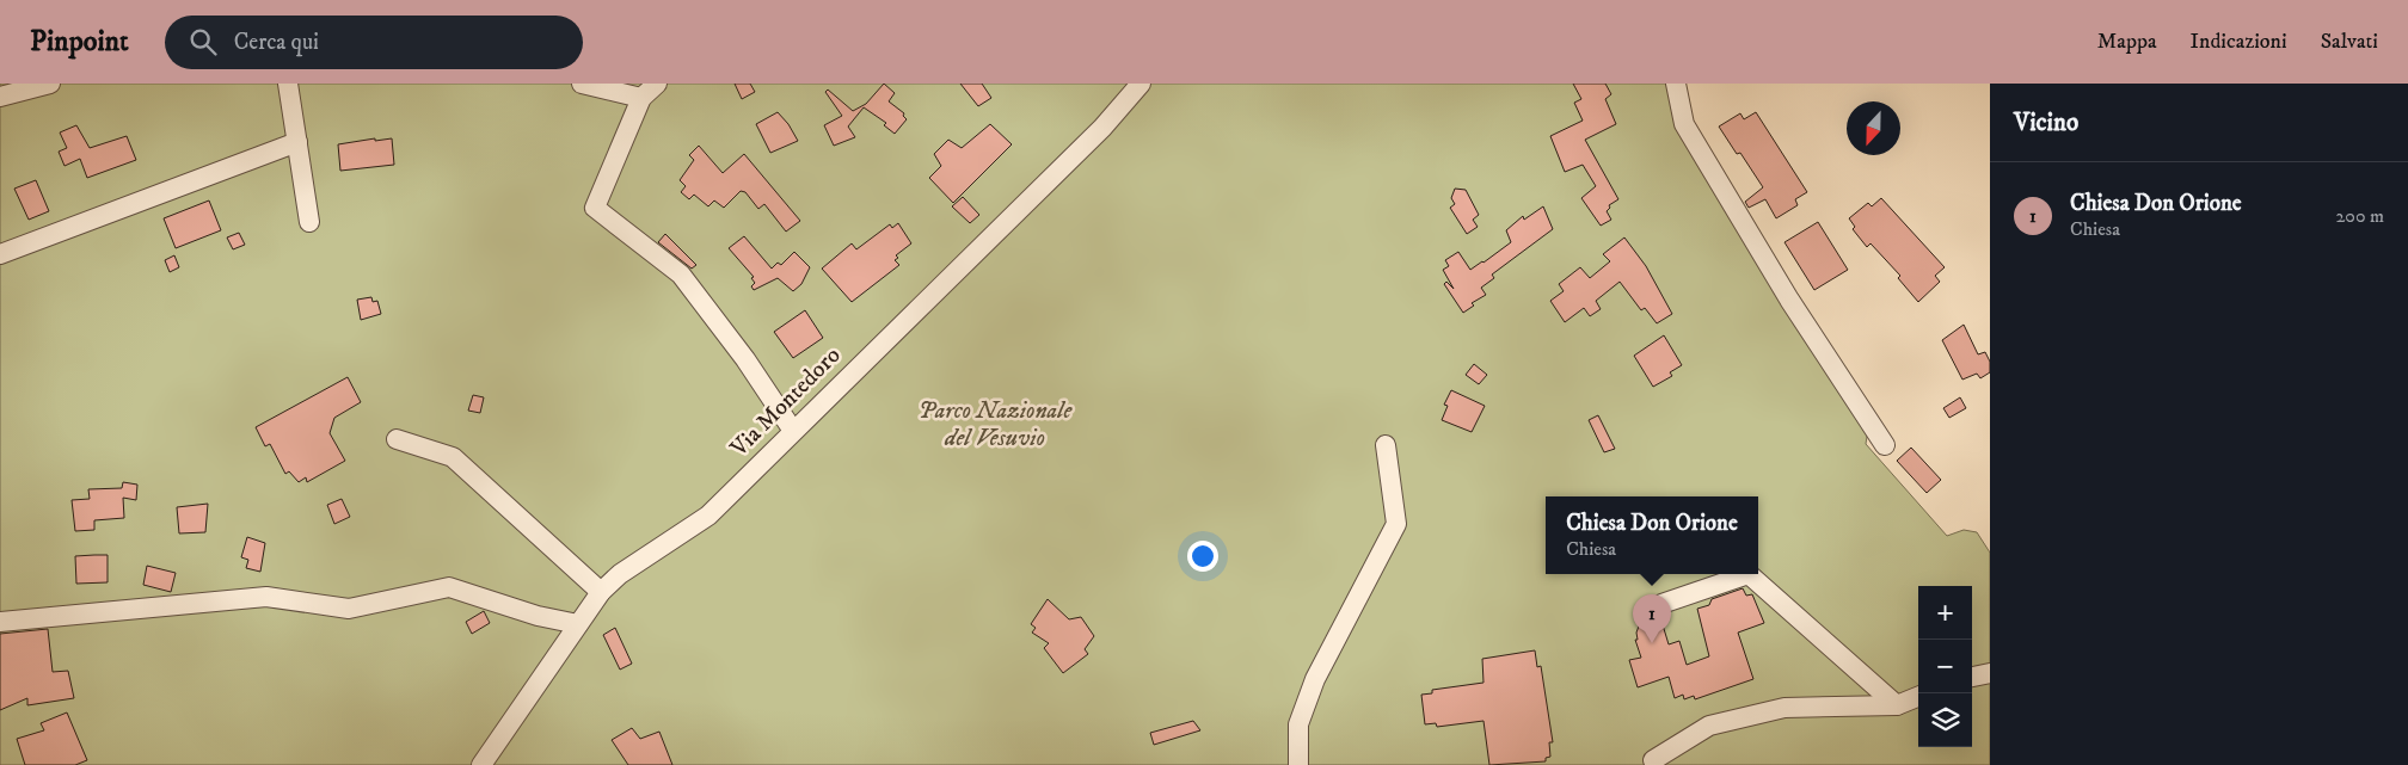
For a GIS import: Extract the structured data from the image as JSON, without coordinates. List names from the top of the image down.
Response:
{
  "streets": {
    "street": ["Via Montedoro"]
  },
  "parks": ["Parco Nazionale del Vesuvio"],
  "north": "bottom",
  "page": {
    "header": "Pinpoint",
    "search": "Cerca qui",
    "nav": ["Mappa", "Indicazioni", "Salvati"],
    "heading": "Vicino",
    "list": [
      {
        "mark": "1",
        "name": "Chiesa Don Orione",
        "note": "Chiesa",
        "value": "200 m"
      }
    ],
    "popup": ["Chiesa Don Orione", "Chiesa"],
    "map_buttons": ["+", "−"],
    "pins": "1"
  }
}
